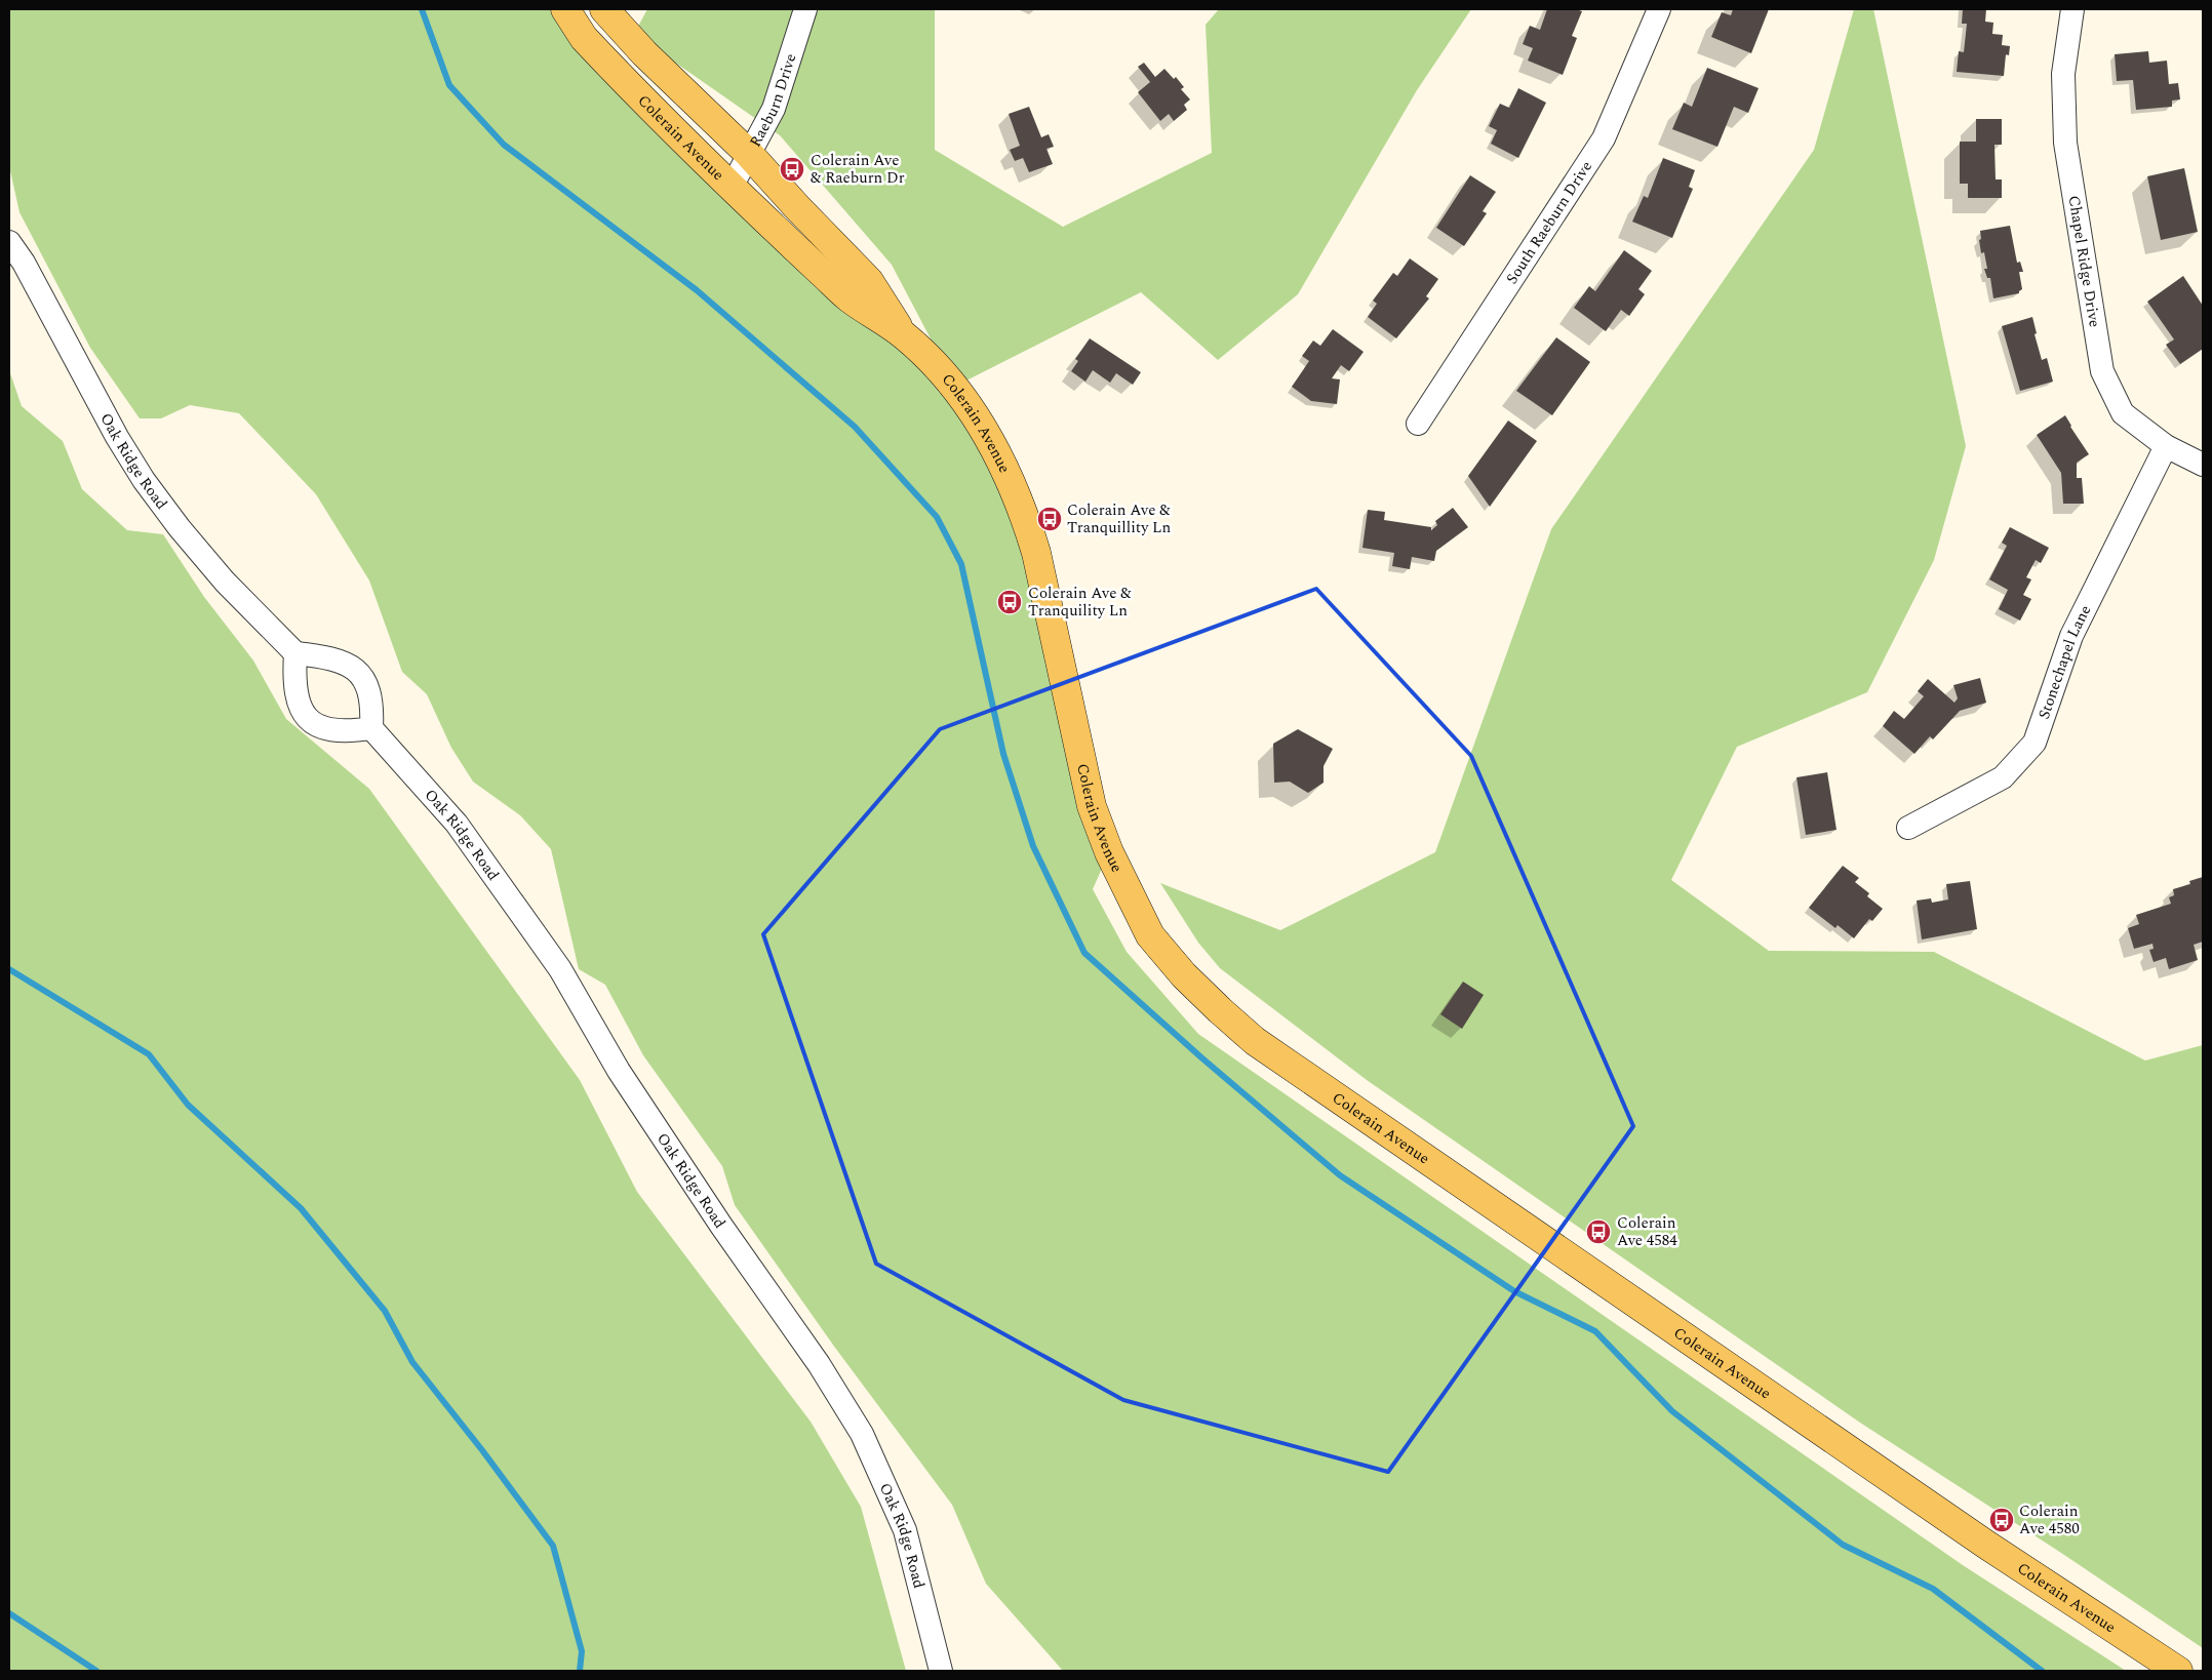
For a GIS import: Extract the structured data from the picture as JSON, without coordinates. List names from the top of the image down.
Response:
{
  "streets": {
    "main road": ["Colerain Avenue"],
    "street": [
      "Raeburn Drive",
      "South Raeburn Drive",
      "Chapel Ridge Drive",
      "Oak Ridge Road",
      "Stonechapel Lane"
    ]
  },
  "crossings": [
    ["Raeburn Drive", "Colerain Avenue"],
    ["Chapel Ridge Drive", "Stonechapel Lane"]
  ],
  "places": {
    "bus stop": [
      "Colerain Ave & Raeburn Dr",
      "Colerain Ave & Tranquillity Ln",
      "Colerain Ave & Tranquility Ln",
      "Colerain Ave 4584",
      "Colerain Ave 4580"
    ]
  }
}
